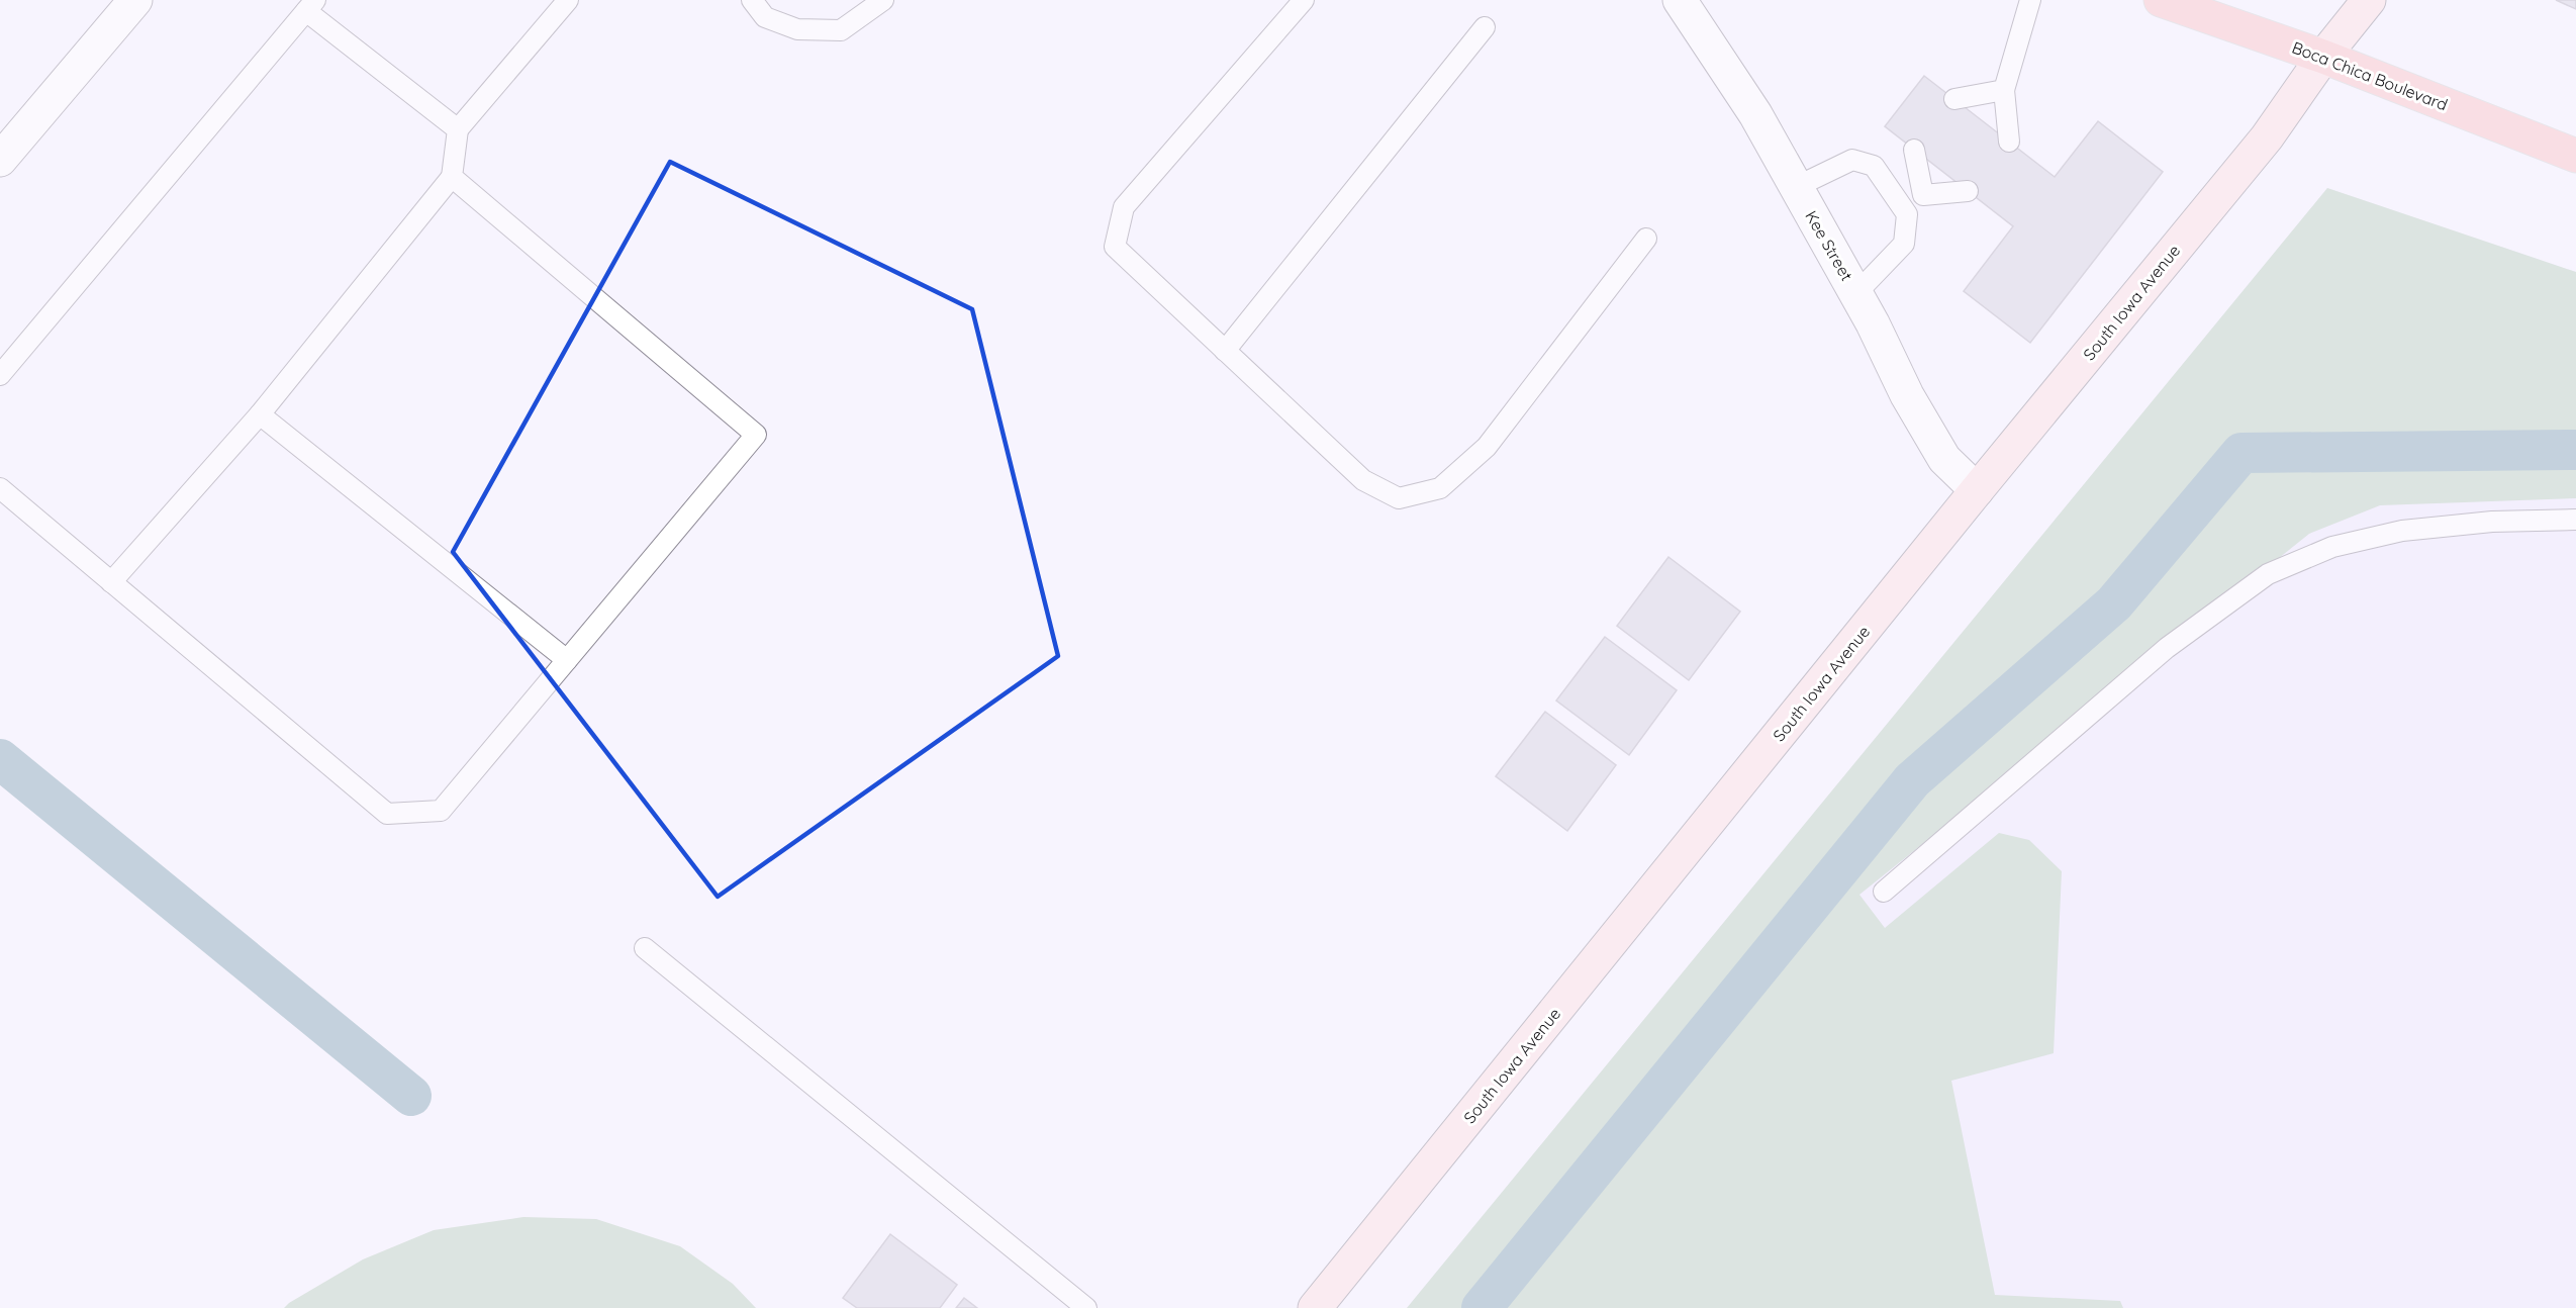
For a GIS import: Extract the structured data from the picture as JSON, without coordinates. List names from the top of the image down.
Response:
{
  "streets": {
    "main road": ["Boca Chica Boulevard"],
    "street": ["Kee Street", "South Iowa Avenue"]
  },
  "crossings": [
    ["Boca Chica Boulevard", "South Iowa Avenue"],
    ["Kee Street", "South Iowa Avenue"]
  ]
}
